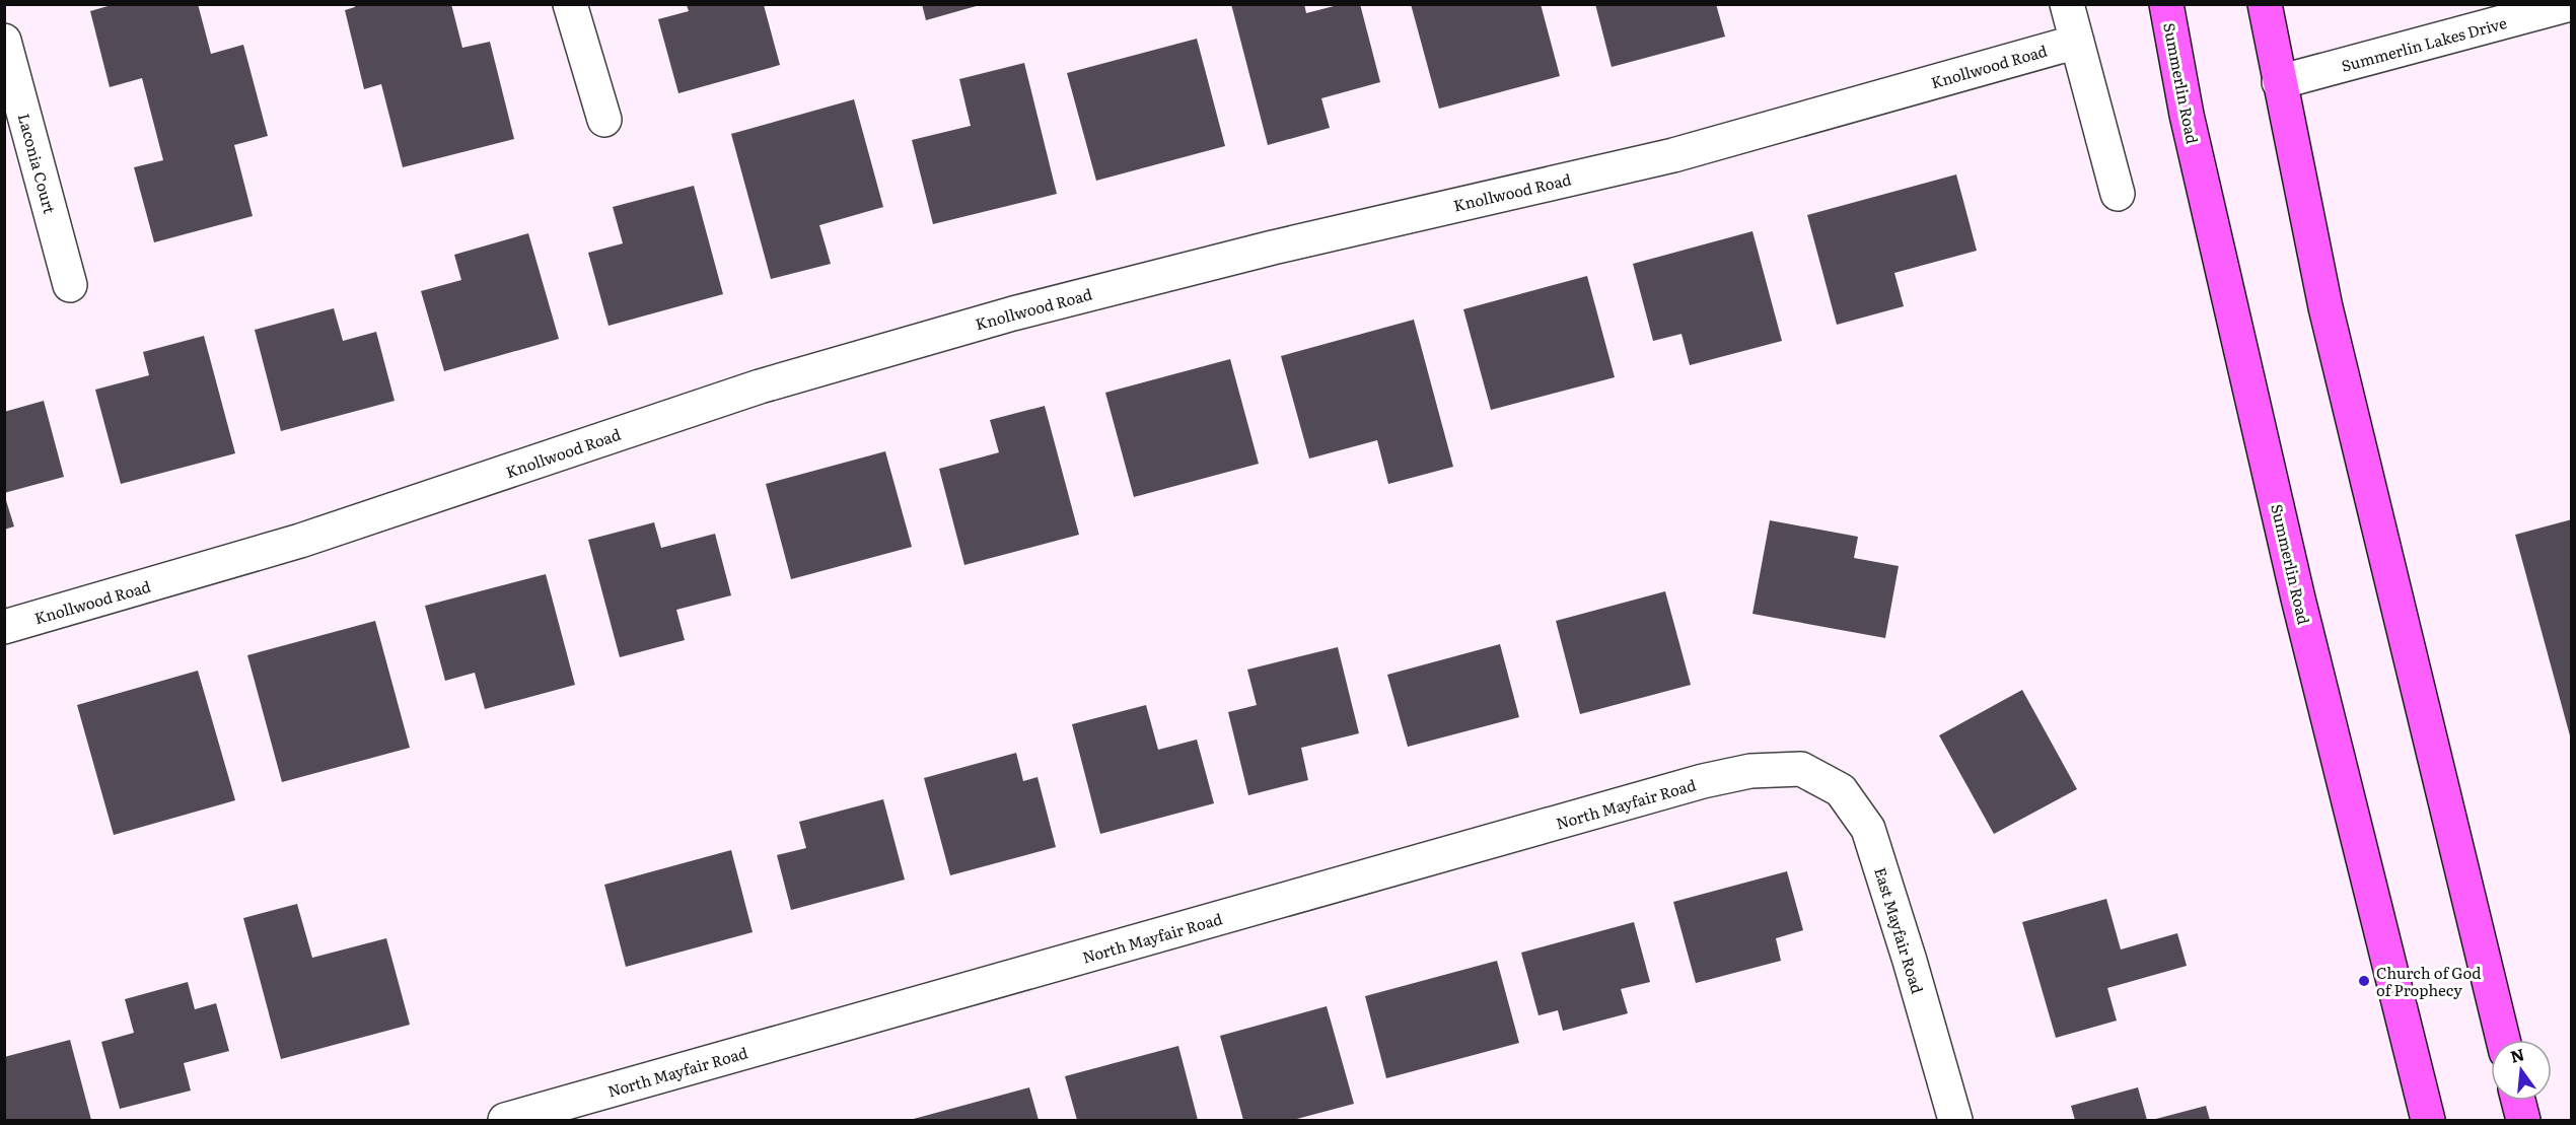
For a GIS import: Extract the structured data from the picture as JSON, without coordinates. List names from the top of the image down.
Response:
{
  "streets": {
    "main road": ["Summerlin Road"],
    "street": [
      "Summerlin Lakes Drive",
      "Knollwood Road",
      "Laconia Court",
      "North Mayfair Road",
      "East Mayfair Road"
    ]
  },
  "crossings": [
    ["North Mayfair Road", "East Mayfair Road"]
  ],
  "places": ["Church of God of Prophecy"],
  "north": "top"
}
